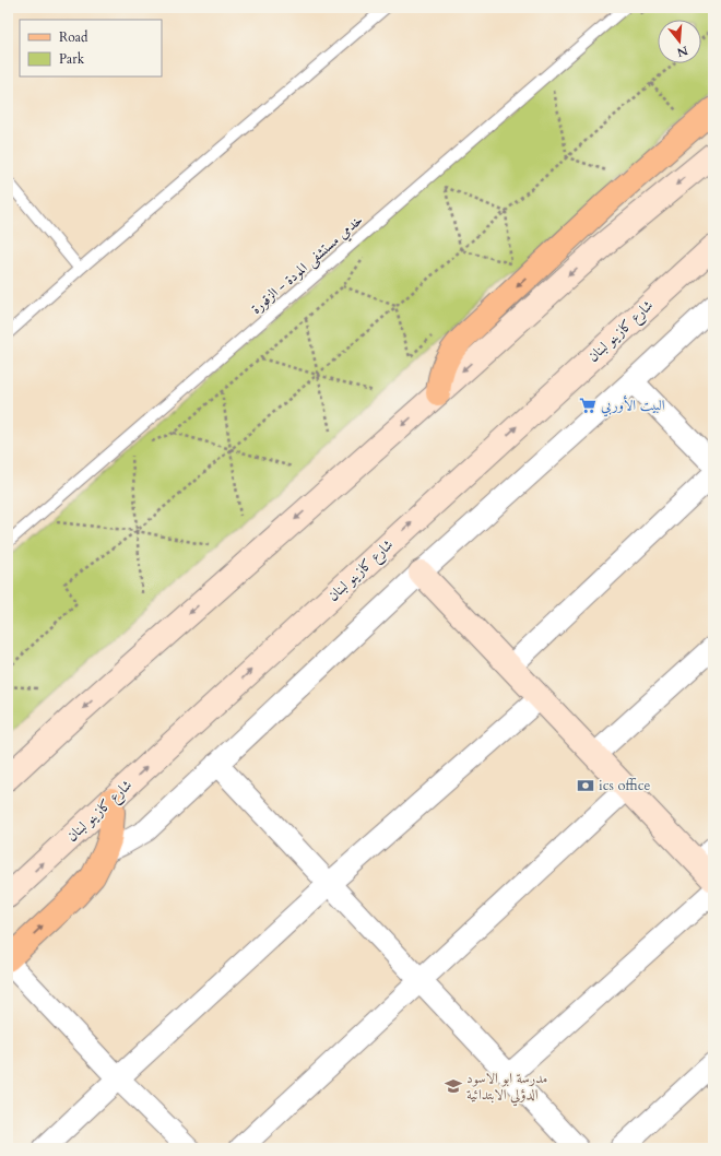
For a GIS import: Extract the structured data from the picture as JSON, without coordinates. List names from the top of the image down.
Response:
{
  "streets": {
    "main road": ["شارع كازينو لبنان"],
    "lane": ["خدمي مستشفى المودة - الزقورة"]
  },
  "places": {
    "supermarket": ["البيت الأوربي"],
    "bank": ["ics office"],
    "school or university": ["مدرسة ابو الاسود الدؤلي الابتدائية"]
  },
  "legend": ["Road", "Park"],
  "north": "bottom"
}
